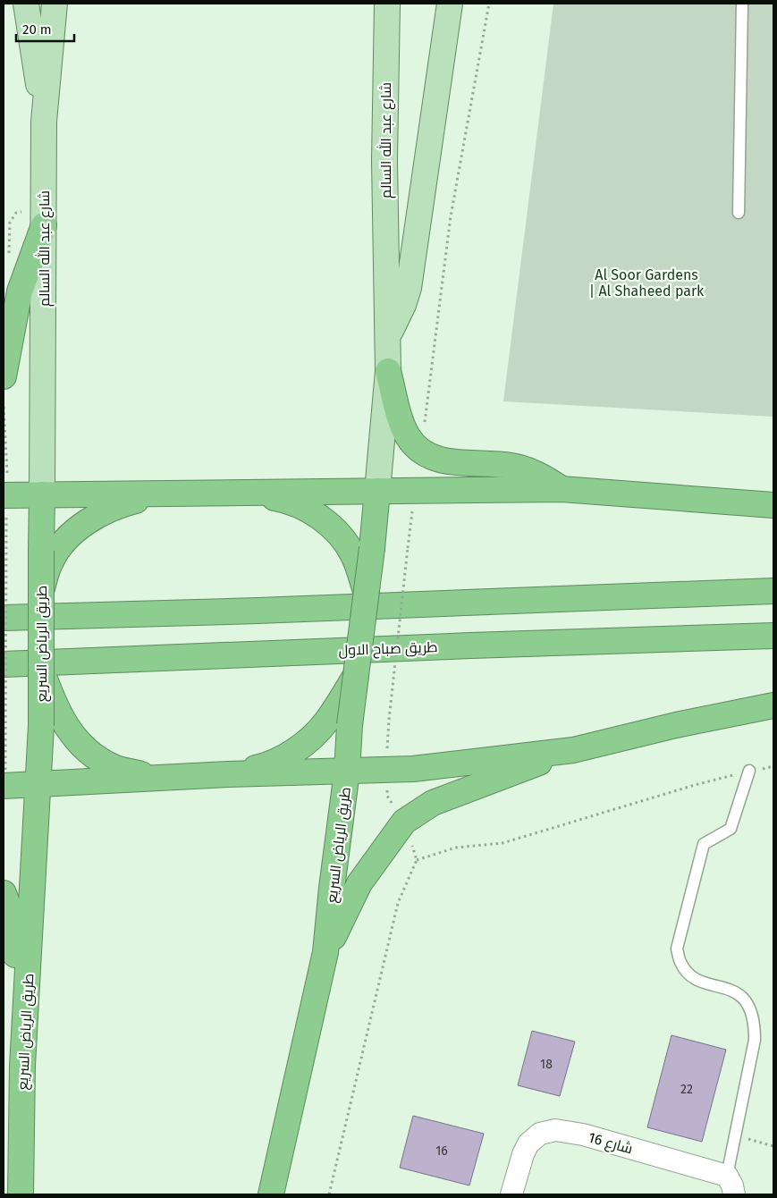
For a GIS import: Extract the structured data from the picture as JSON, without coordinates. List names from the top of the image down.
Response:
{
  "streets": {
    "highway": ["طريق الرياض السريع", "طريق صباح الاول"],
    "main road": ["شارع عبد الله السالم"],
    "street": ["شارع 16"]
  },
  "crossings": [
    ["شارع عبد الله السالم", "طريق الرياض السريع"]
  ],
  "parks": ["Al Soor Gardens | Al Shaheed park"],
  "house_numbers": ["18", "22", "16"],
  "scale_bar": "20 m"
}
